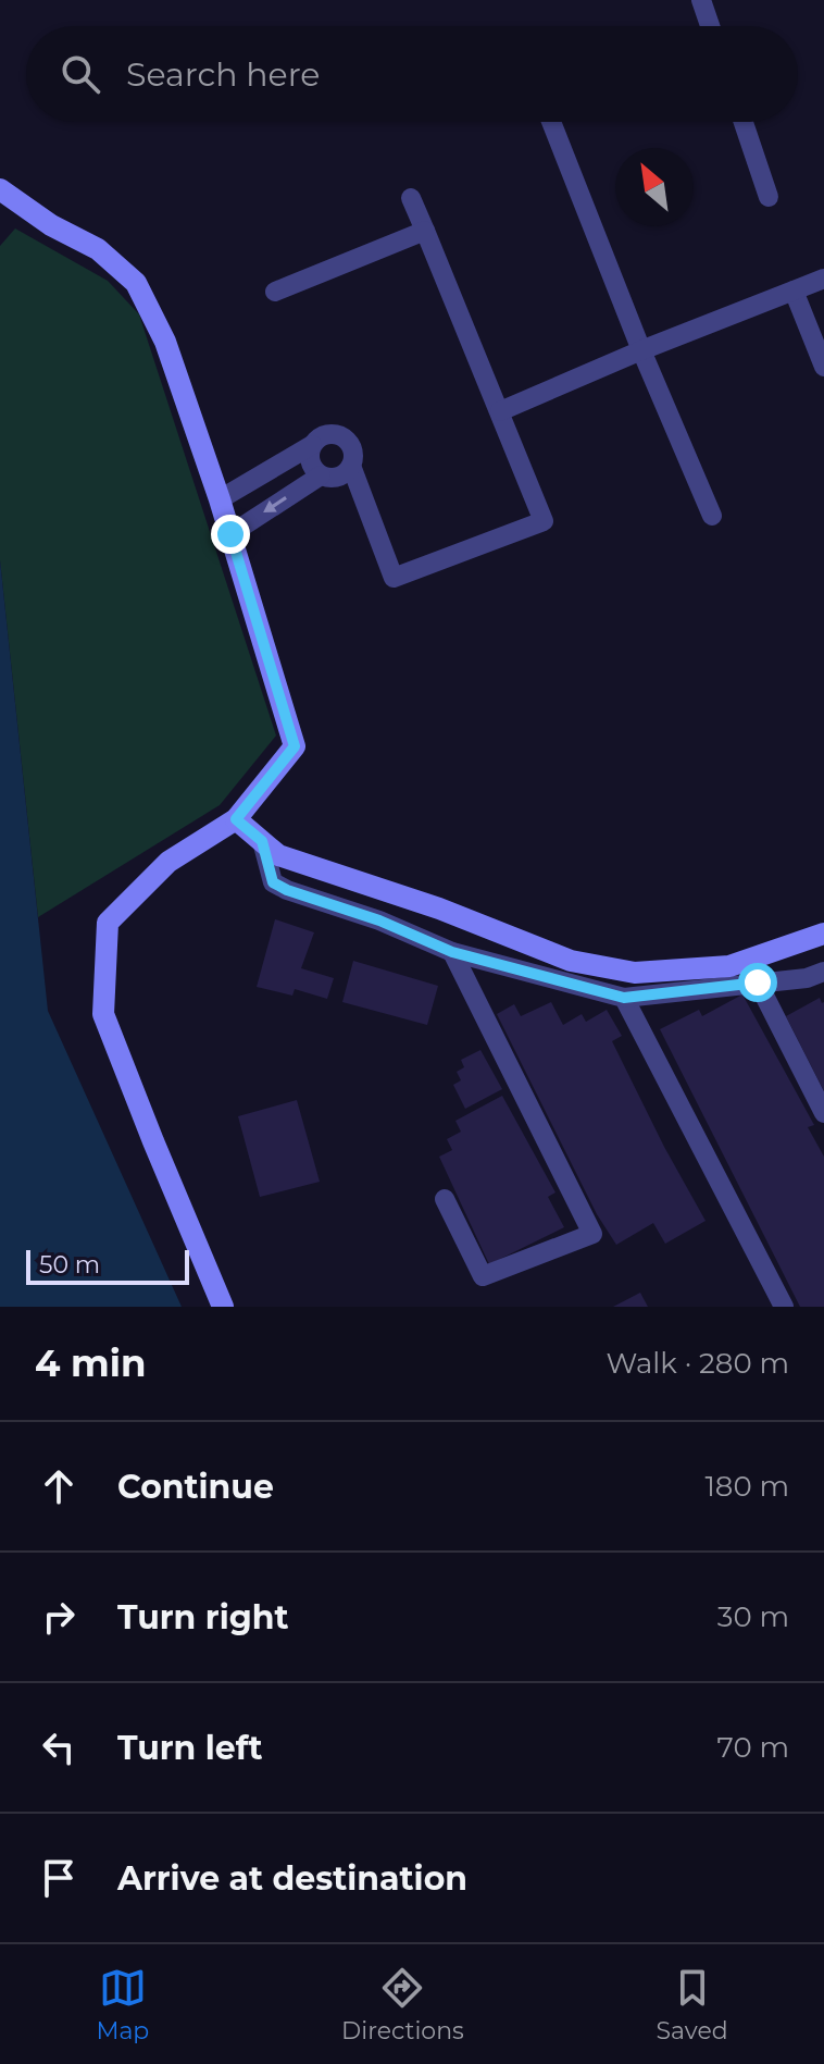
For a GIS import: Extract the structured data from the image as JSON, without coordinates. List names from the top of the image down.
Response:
{
  "scale_bar": "50 m",
  "north": "top left",
  "page": {
    "search": "Search here",
    "scale": "50 m",
    "heading": ["4 min", "Walk · 280 m"],
    "list": [
      ["Continue", "180 m"],
      ["Turn right", "30 m"],
      ["Turn left", "70 m"],
      "Arrive at destination"
    ],
    "nav": ["Map", "Directions", "Saved"]
  }
}
